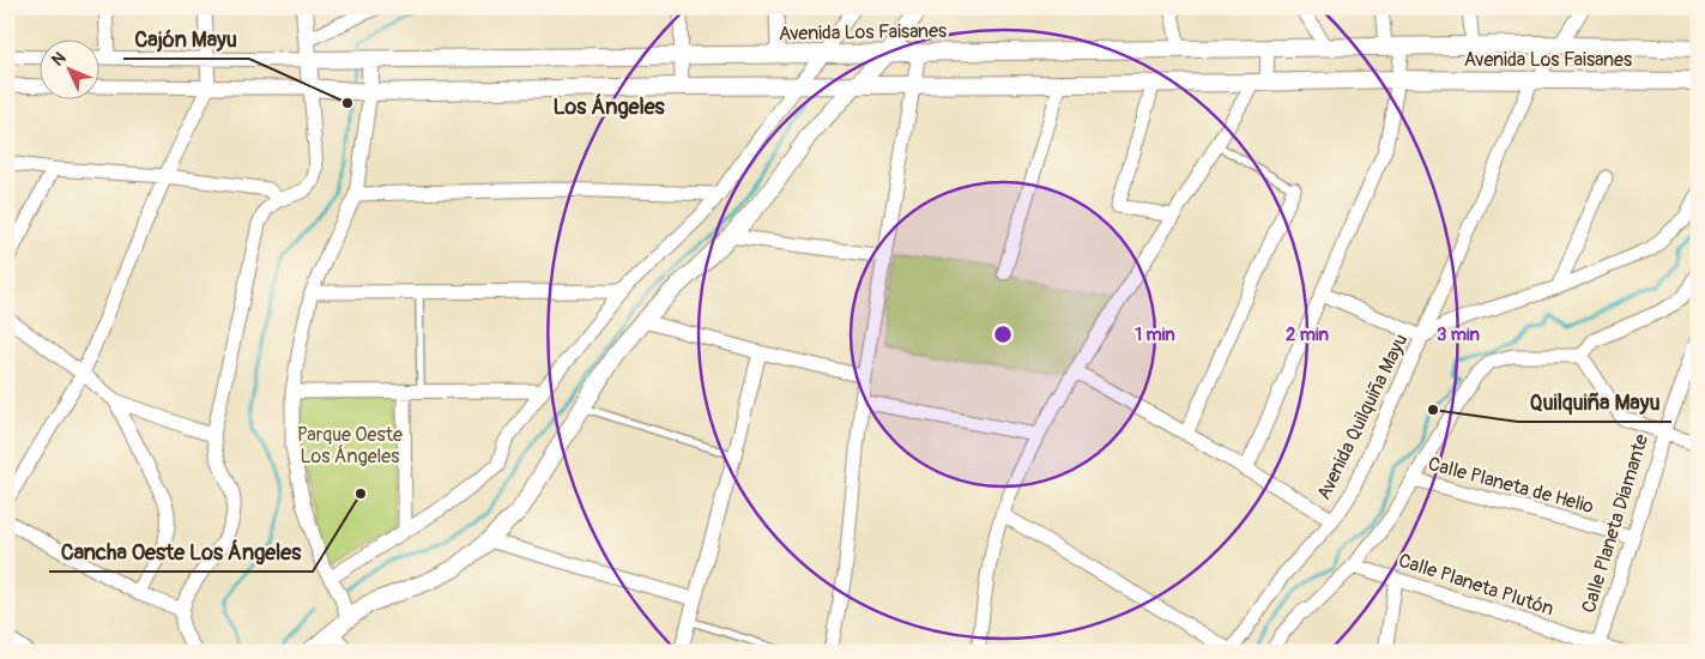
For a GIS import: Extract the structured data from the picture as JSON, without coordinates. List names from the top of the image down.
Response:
{
  "streets": {
    "street": [
      "Avenida Los Faisanes",
      "Avenida Quilquiña Mayu",
      "Calle Planeta de Helio",
      "Calle Planeta Diamante",
      "Calle Planeta Plutón"
    ]
  },
  "crossings": [
    ["Calle Planeta de Helio", "Calle Planeta Diamante"],
    ["Calle Planeta Diamante", "Calle Planeta Plutón"]
  ],
  "districts": ["Los Ángeles"],
  "parks": ["Parque Oeste Los Ángeles"],
  "places": ["Cajón Mayu", "Quilquiña Mayu", "Cancha Oeste Los Ángeles"],
  "north": "top left",
  "rings": ["1 min", "2 min", "3 min"]
}
